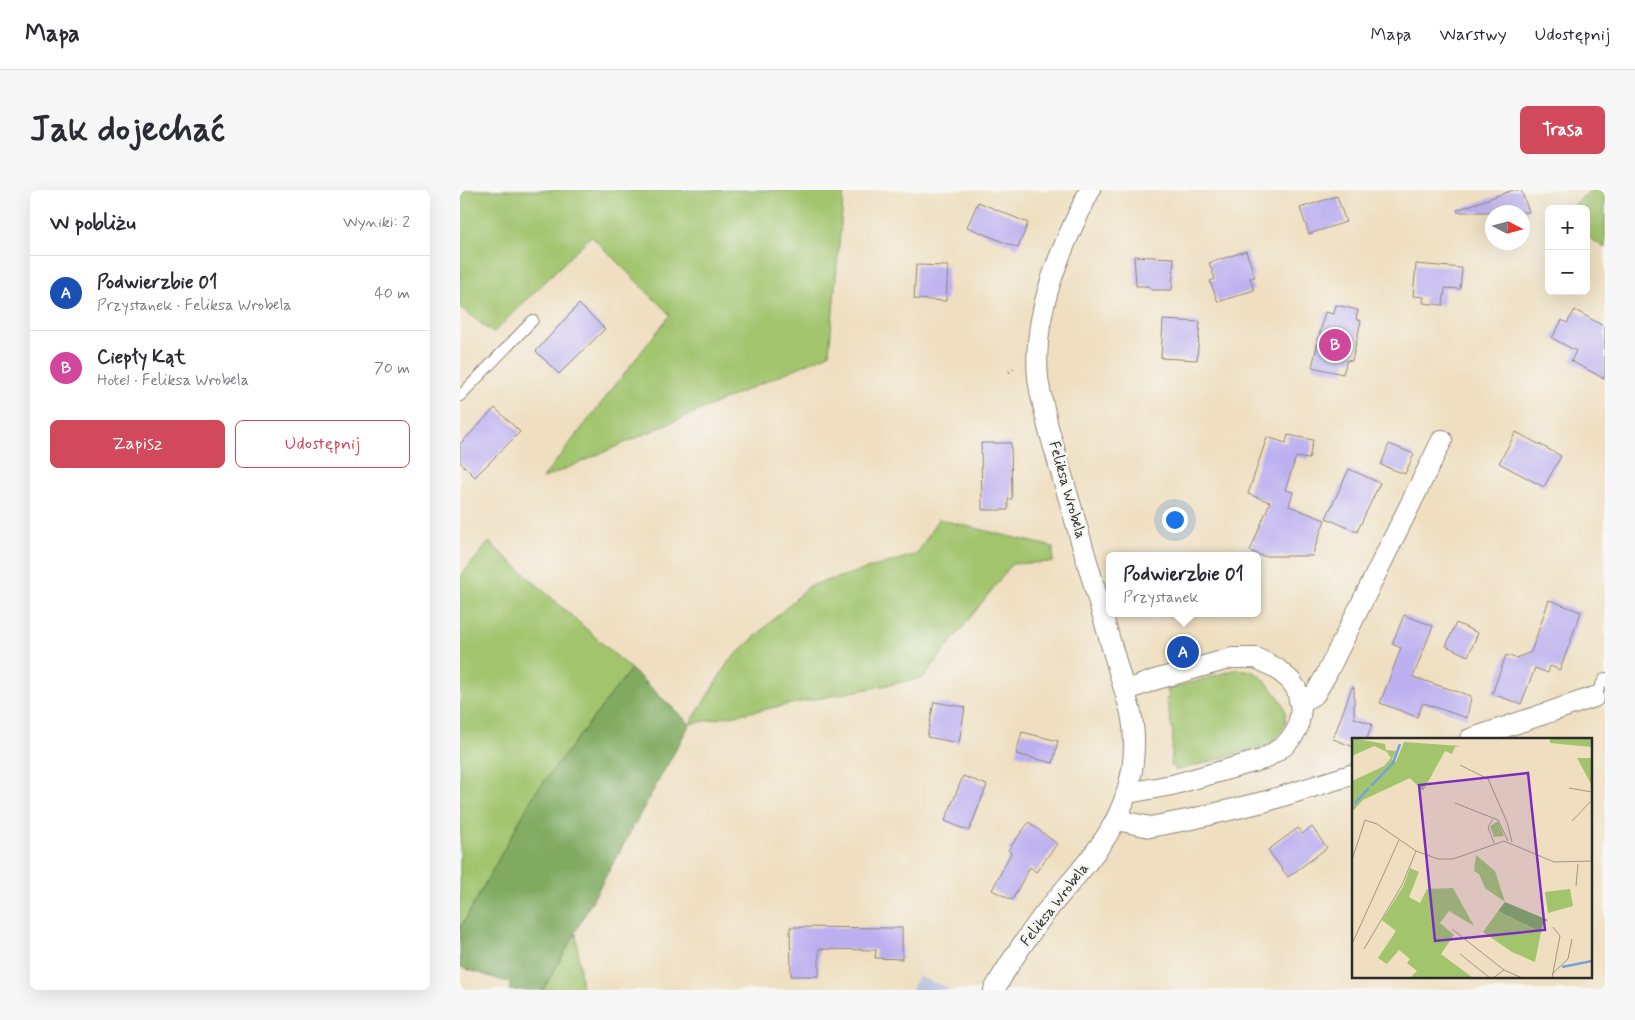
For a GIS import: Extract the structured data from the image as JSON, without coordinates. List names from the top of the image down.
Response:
{
  "streets": {
    "street": ["Feliksa Wrobela"]
  },
  "north": "right",
  "page": {
    "header": "Mapa",
    "nav": ["Mapa", "Warstwy", "Udostępnij"],
    "buttons": [
      "Trasa",
      ["Zapisz", "Udostępnij"]
    ],
    "title": "Jak dojechać",
    "heading": ["W pobliżu", "Wyniki: 2"],
    "map_buttons": ["+", "−"],
    "list": [
      {
        "mark": "A",
        "name": "Podwierzbie 01",
        "note": "Przystanek · Feliksa Wrobela",
        "value": "40 m"
      },
      {
        "mark": "B",
        "name": "Ciepły Kąt",
        "note": "Hotel · Feliksa Wrobela",
        "value": "70 m"
      }
    ],
    "pins": ["B", "A"],
    "popup": ["Podwierzbie 01", "Przystanek"]
  }
}
